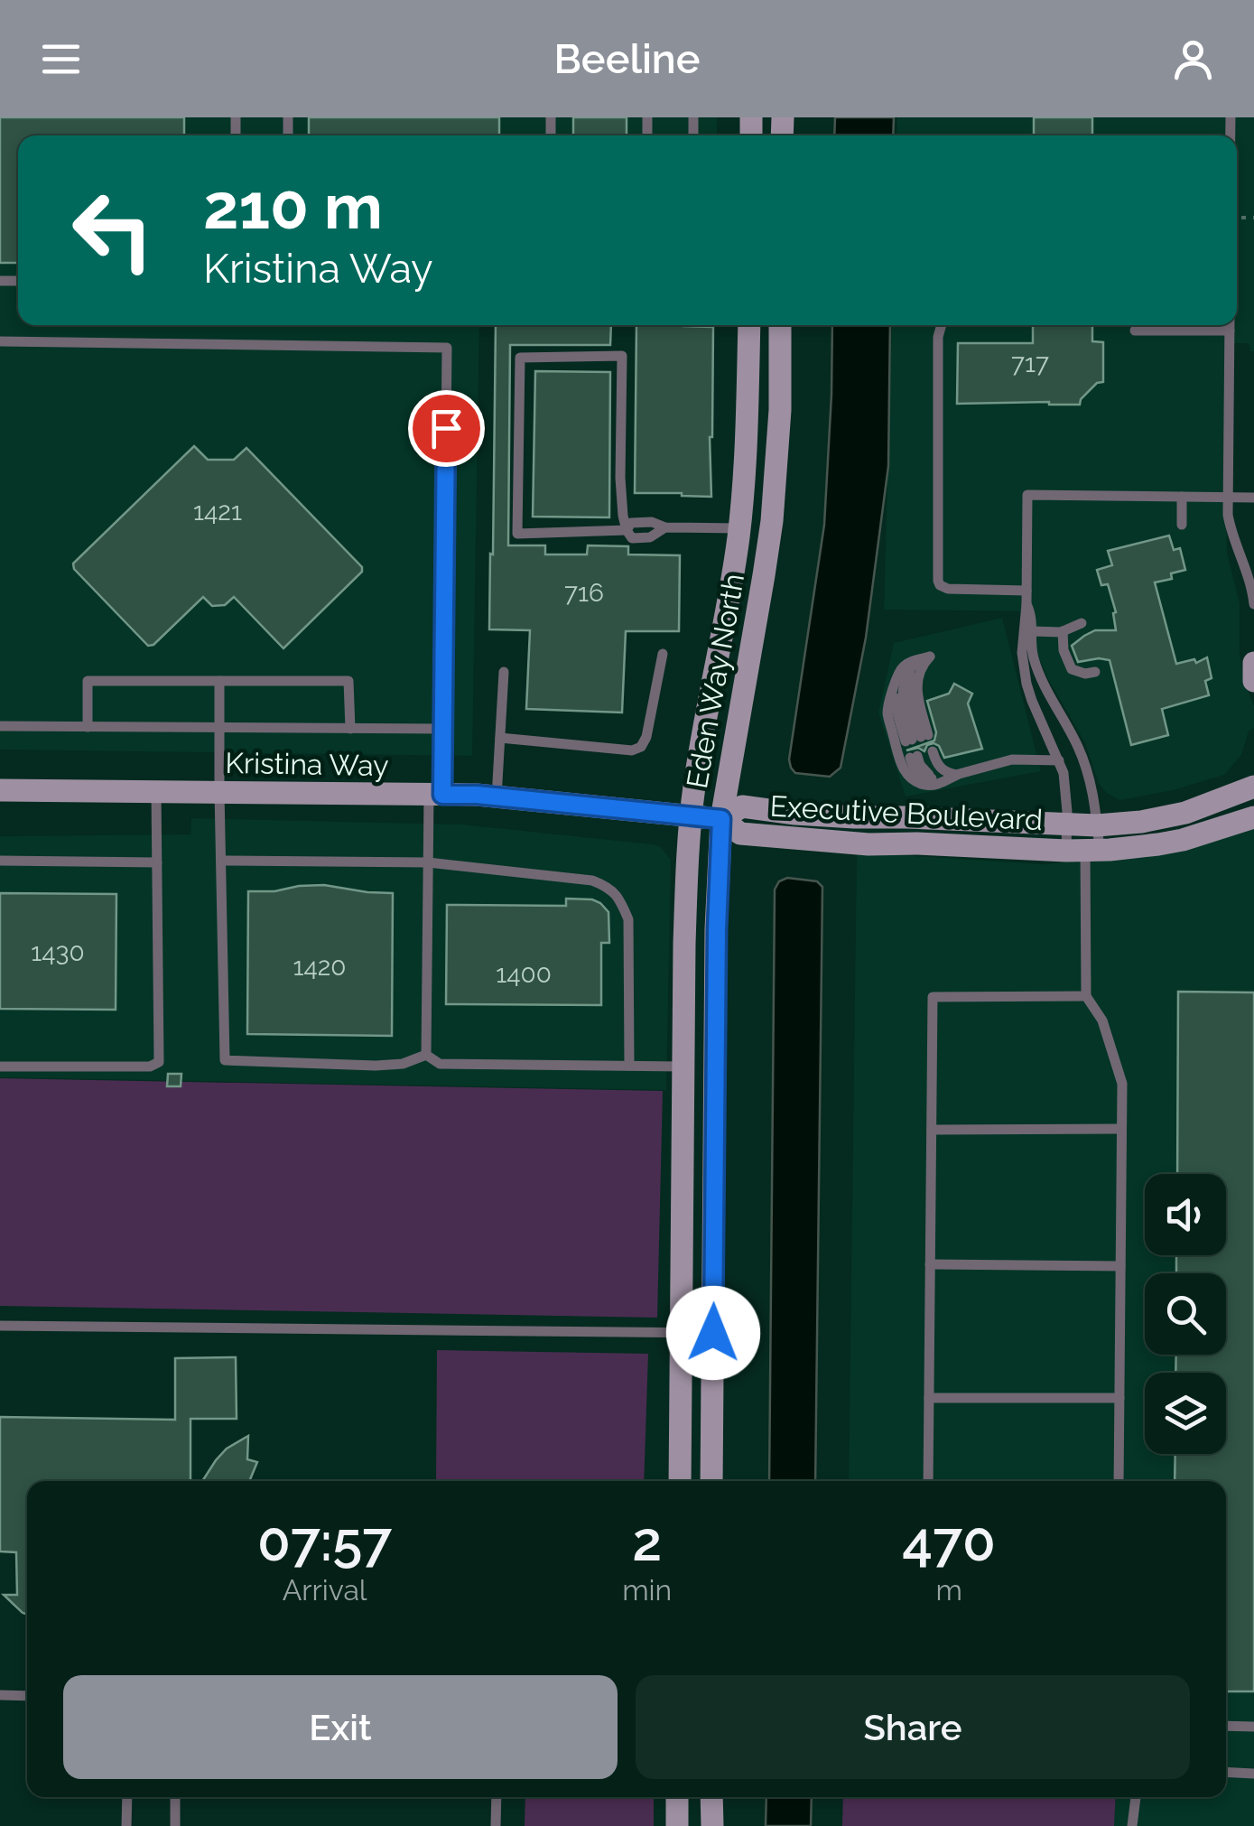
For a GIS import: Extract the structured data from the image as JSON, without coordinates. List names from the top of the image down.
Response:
{
  "streets": {
    "street": ["Eden Way North", "Kristina Way", "Executive Boulevard"]
  },
  "crossings": [
    ["Eden Way North", "Kristina Way"],
    ["Eden Way North", "Executive Boulevard"],
    ["Kristina Way", "Executive Boulevard"]
  ],
  "house_numbers": [
    "717",
    "1421",
    "716",
    "1430",
    "1420",
    "1400"
  ],
  "page": {
    "header": "Beeline",
    "turn": ["210 m", "Kristina Way"],
    "eta": [
      "07:57",
      "Arrival",
      "2",
      "min",
      "470",
      "m"
    ],
    "buttons": ["Exit", "Share"]
  }
}
